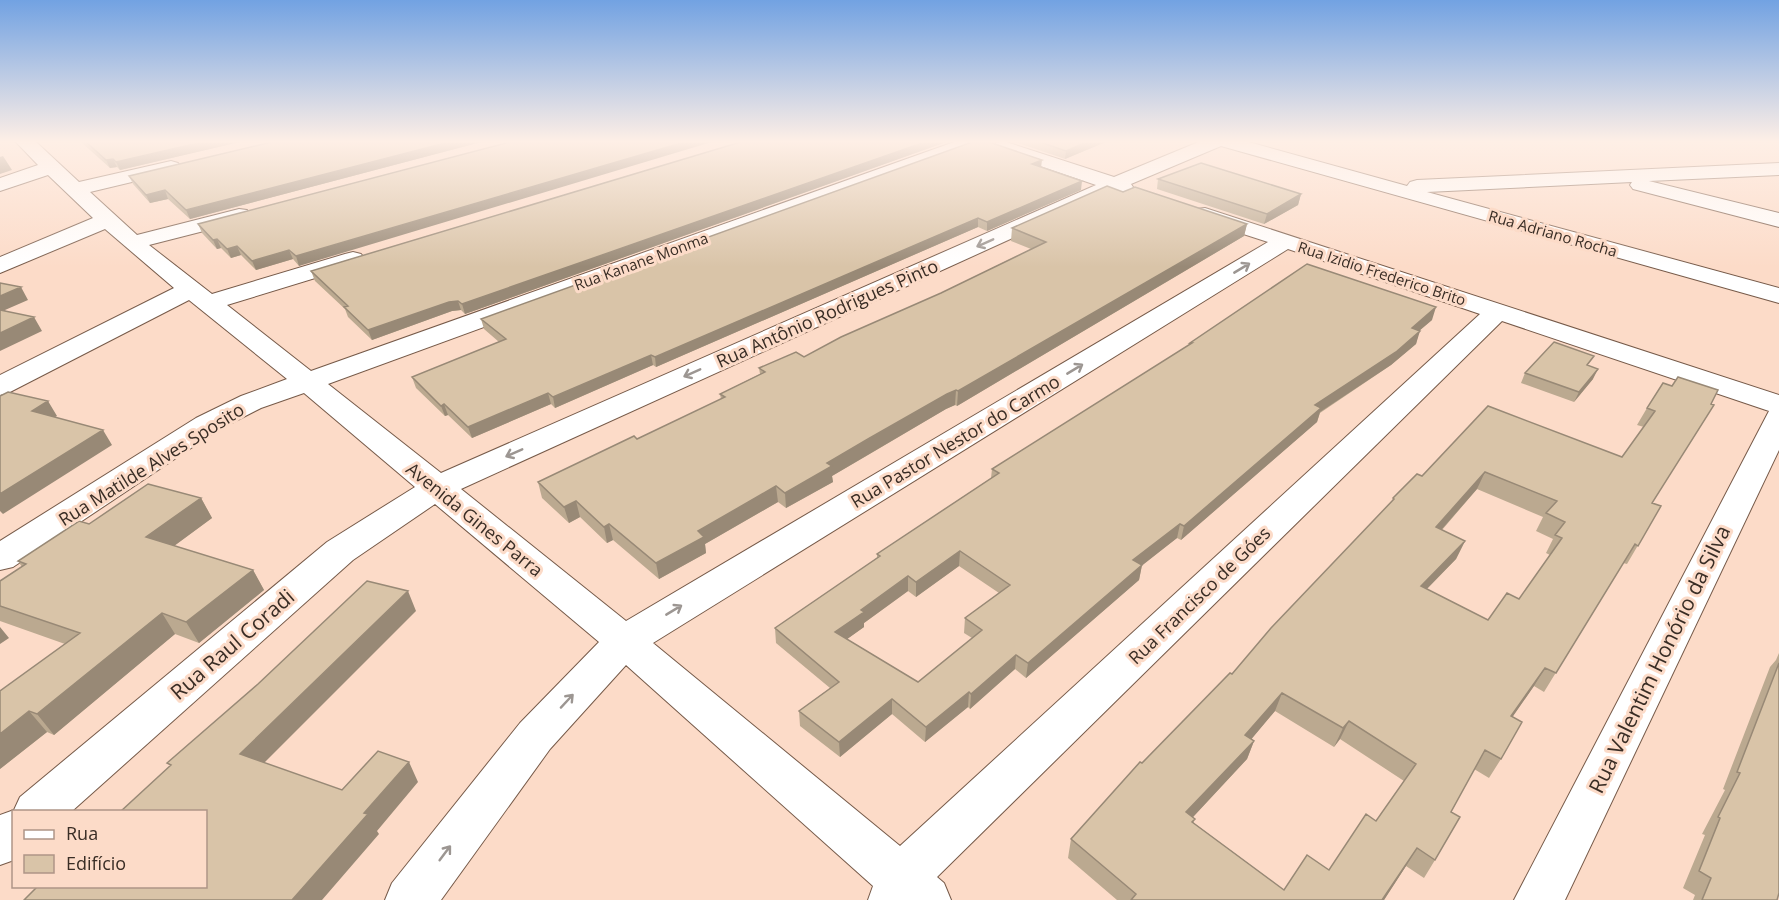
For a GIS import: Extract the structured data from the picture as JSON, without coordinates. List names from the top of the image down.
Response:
{
  "streets": {
    "street": [
      "Rua Adriano Rocha",
      "Rua Kanane Monma",
      "Rua Izidio Frederico Brito",
      "Rua Antônio Rodrigues Pinto",
      "Rua Pastor Nestor do Carmo",
      "Rua Matilde Alves Sposito",
      "Avenida Gines Parra",
      "Rua Francisco de Góes",
      "Rua Raul Coradi",
      "Rua Valentim Honório da Silva"
    ]
  },
  "crossings": [
    ["Rua Kanane Monma", "Rua Matilde Alves Sposito"],
    ["Rua Kanane Monma", "Avenida Gines Parra"],
    ["Rua Izidio Frederico Brito", "Rua Pastor Nestor do Carmo"],
    ["Rua Izidio Frederico Brito", "Rua Francisco de Góes"],
    ["Rua Antônio Rodrigues Pinto", "Avenida Gines Parra"],
    ["Rua Antônio Rodrigues Pinto", "Rua Raul Coradi"],
    ["Rua Pastor Nestor do Carmo", "Avenida Gines Parra"],
    ["Rua Matilde Alves Sposito", "Avenida Gines Parra"],
    ["Avenida Gines Parra", "Rua Francisco de Góes"],
    ["Avenida Gines Parra", "Rua Raul Coradi"]
  ],
  "one_way": ["Rua Antônio Rodrigues Pinto", "Rua Pastor Nestor do Carmo"],
  "legend": ["Rua", "Edifício"]
}
